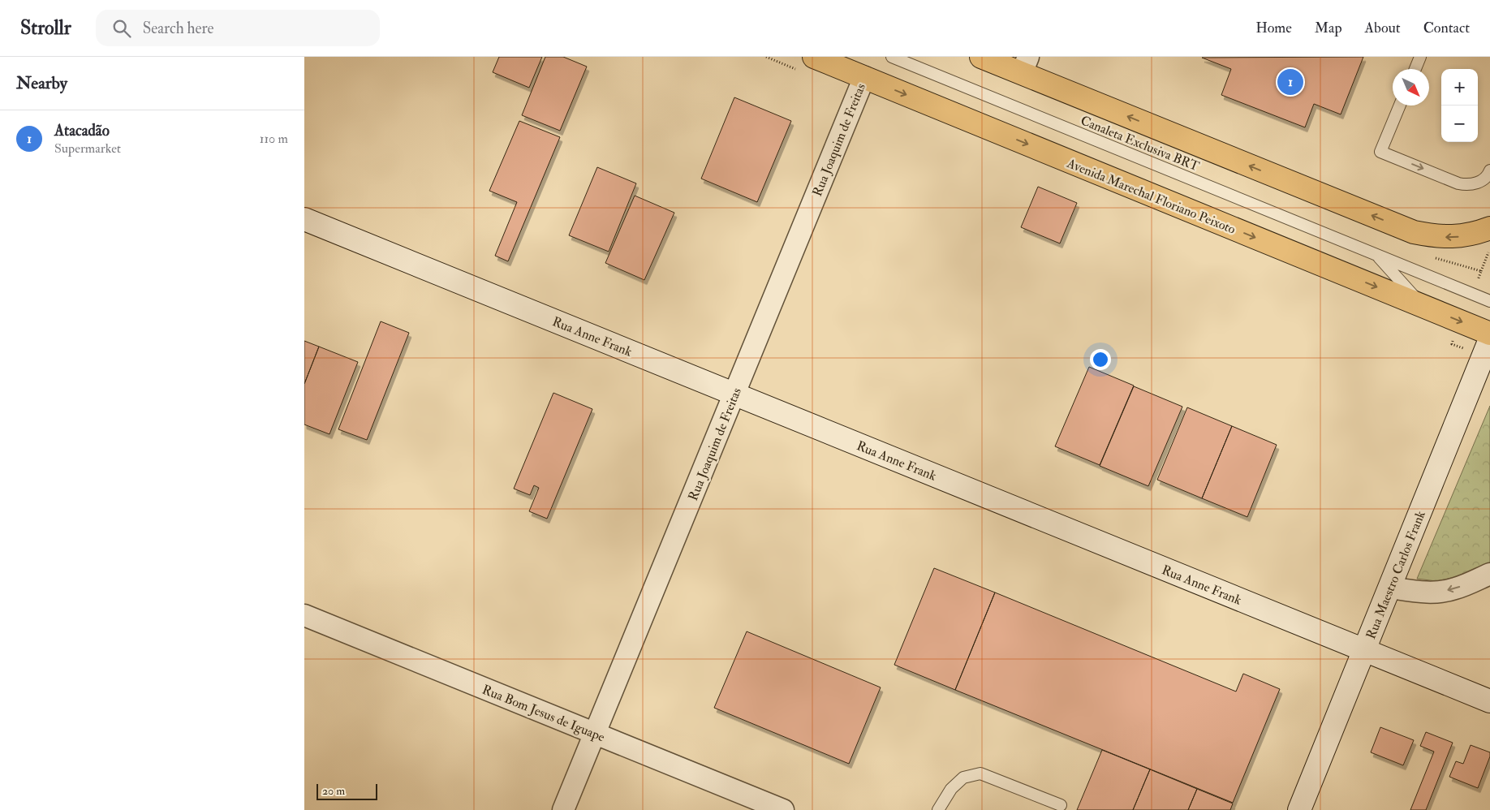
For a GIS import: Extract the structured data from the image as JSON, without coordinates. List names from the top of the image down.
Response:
{
  "streets": {
    "main road": ["Avenida Marechal Floriano Peixoto", "Rua Anne Frank", "Rua Maestro Carlos Frank"],
    "street": ["Rua Joaquim de Freitas", "Rua Bom Jesus de Iguape"],
    "lane": ["Canaleta Exclusiva BRT"]
  },
  "crossings": [
    ["Rua Joaquim de Freitas", "Avenida Marechal Floriano Peixoto"],
    ["Rua Joaquim de Freitas", "Rua Anne Frank"],
    ["Rua Joaquim de Freitas", "Rua Bom Jesus de Iguape"],
    ["Canaleta Exclusiva BRT", "Avenida Marechal Floriano Peixoto"],
    ["Rua Anne Frank", "Rua Maestro Carlos Frank"]
  ],
  "scale_bar": "20 m",
  "north": "bottom right",
  "page": {
    "header": "Strollr",
    "search": "Search here",
    "nav": [
      "Home",
      "Map",
      "About",
      "Contact"
    ],
    "heading": "Nearby",
    "pins": "1",
    "map_buttons": ["+", "−"],
    "list": [
      {
        "mark": "1",
        "name": "Atacadão",
        "note": "Supermarket",
        "value": "110 m"
      }
    ],
    "scale": "20 m"
  }
}
